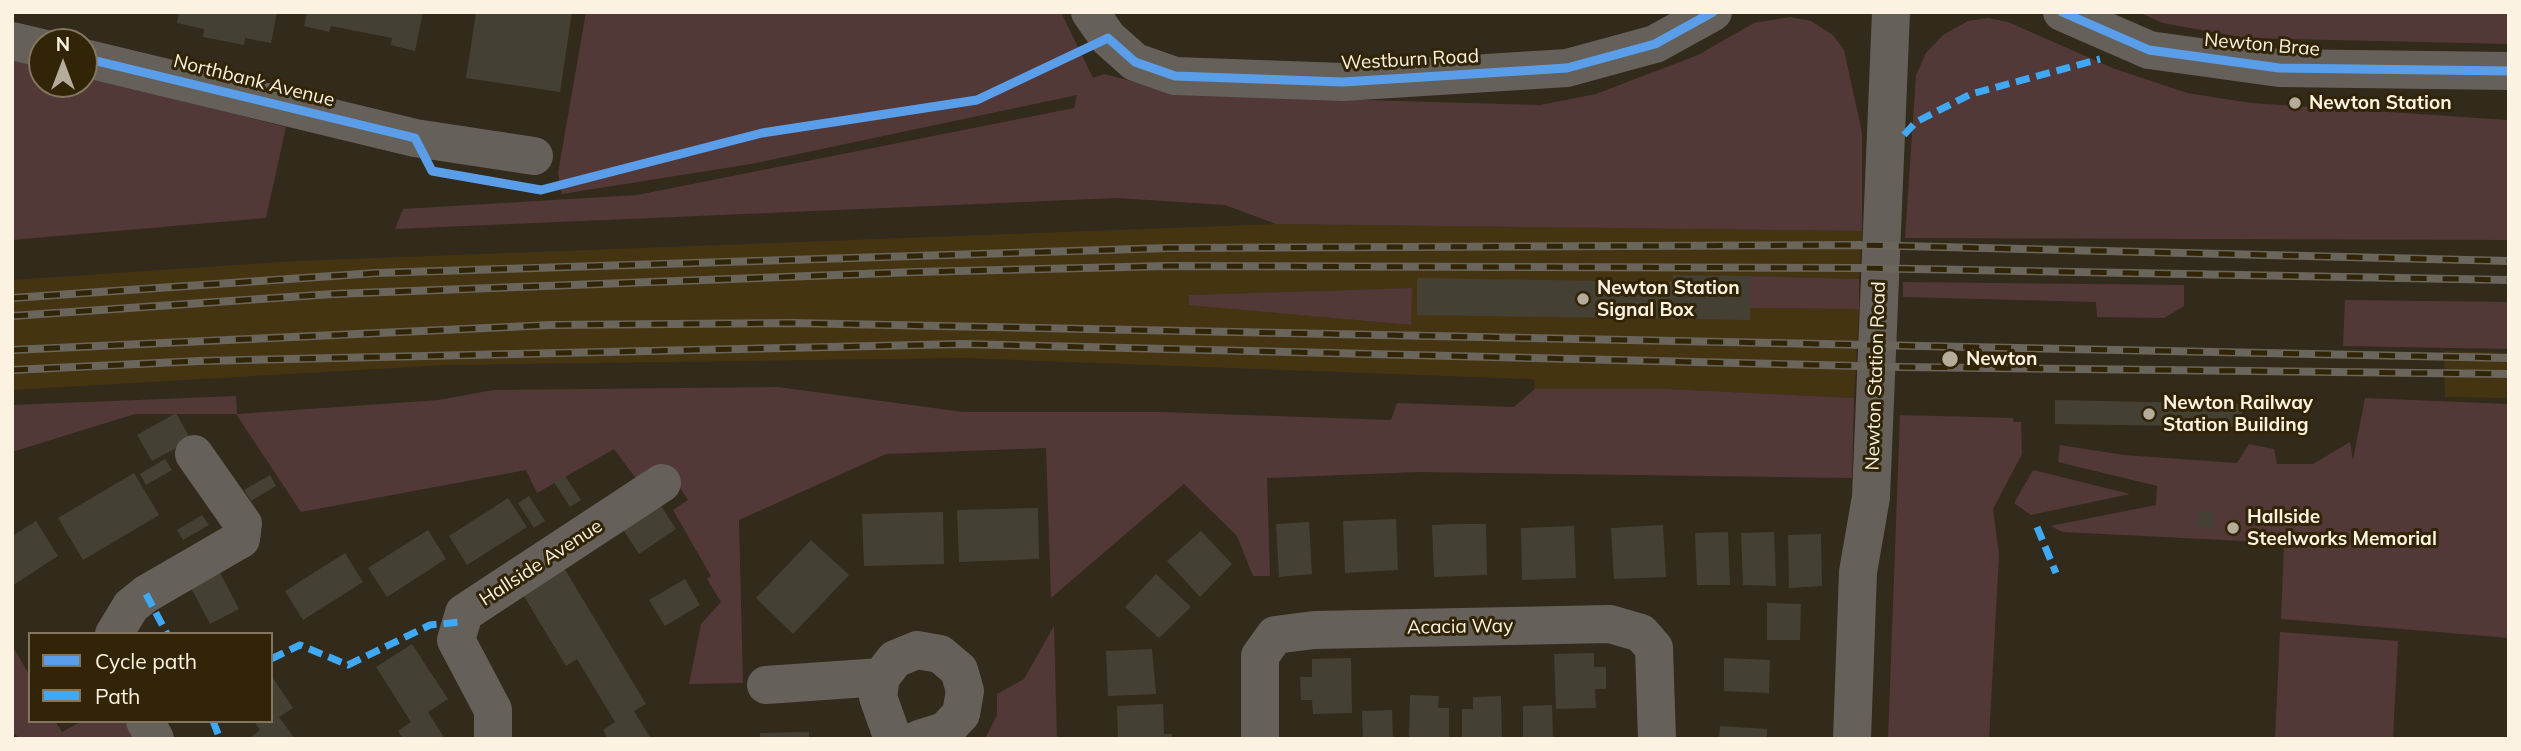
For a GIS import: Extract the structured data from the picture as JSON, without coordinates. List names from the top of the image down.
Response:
{
  "streets": {
    "street": [
      "Newton Brae",
      "Westburn Road",
      "Northbank Avenue",
      "Newton Station Road",
      "Hallside Avenue",
      "Acacia Way"
    ]
  },
  "places": [
    "Newton Station",
    "Newton Station Signal Box",
    "Newton",
    "Newton Railway Station Building",
    "Hallside Steelworks Memorial"
  ],
  "legend": ["Cycle path", "Path"],
  "north": "top"
}
